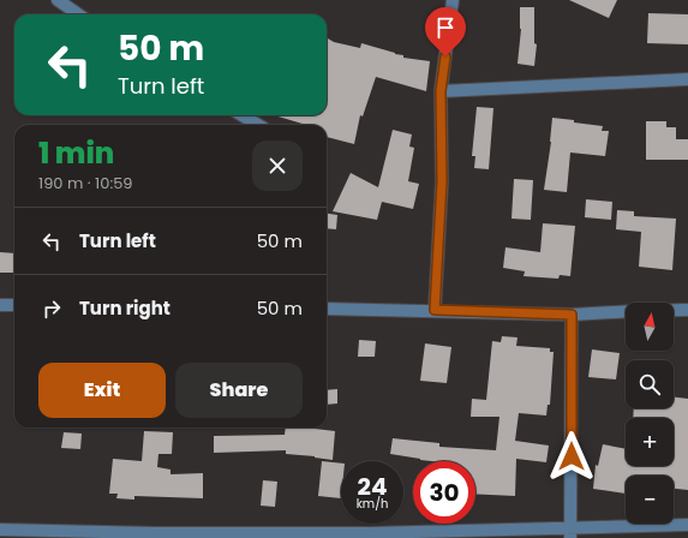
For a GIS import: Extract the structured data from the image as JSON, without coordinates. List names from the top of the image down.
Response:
{
  "north": "top",
  "page": {
    "turn": ["50 m", "Turn left"],
    "heading": ["1 min", "190 m · 10:59"],
    "list": [
      {
        "name": "Turn left",
        "value": "50 m"
      },
      {
        "name": "Turn right",
        "value": "50 m"
      }
    ],
    "map_buttons": ["+", "−"],
    "buttons": ["Exit", "Share"],
    "speed": "24 km/h",
    "limit": "30"
  }
}
